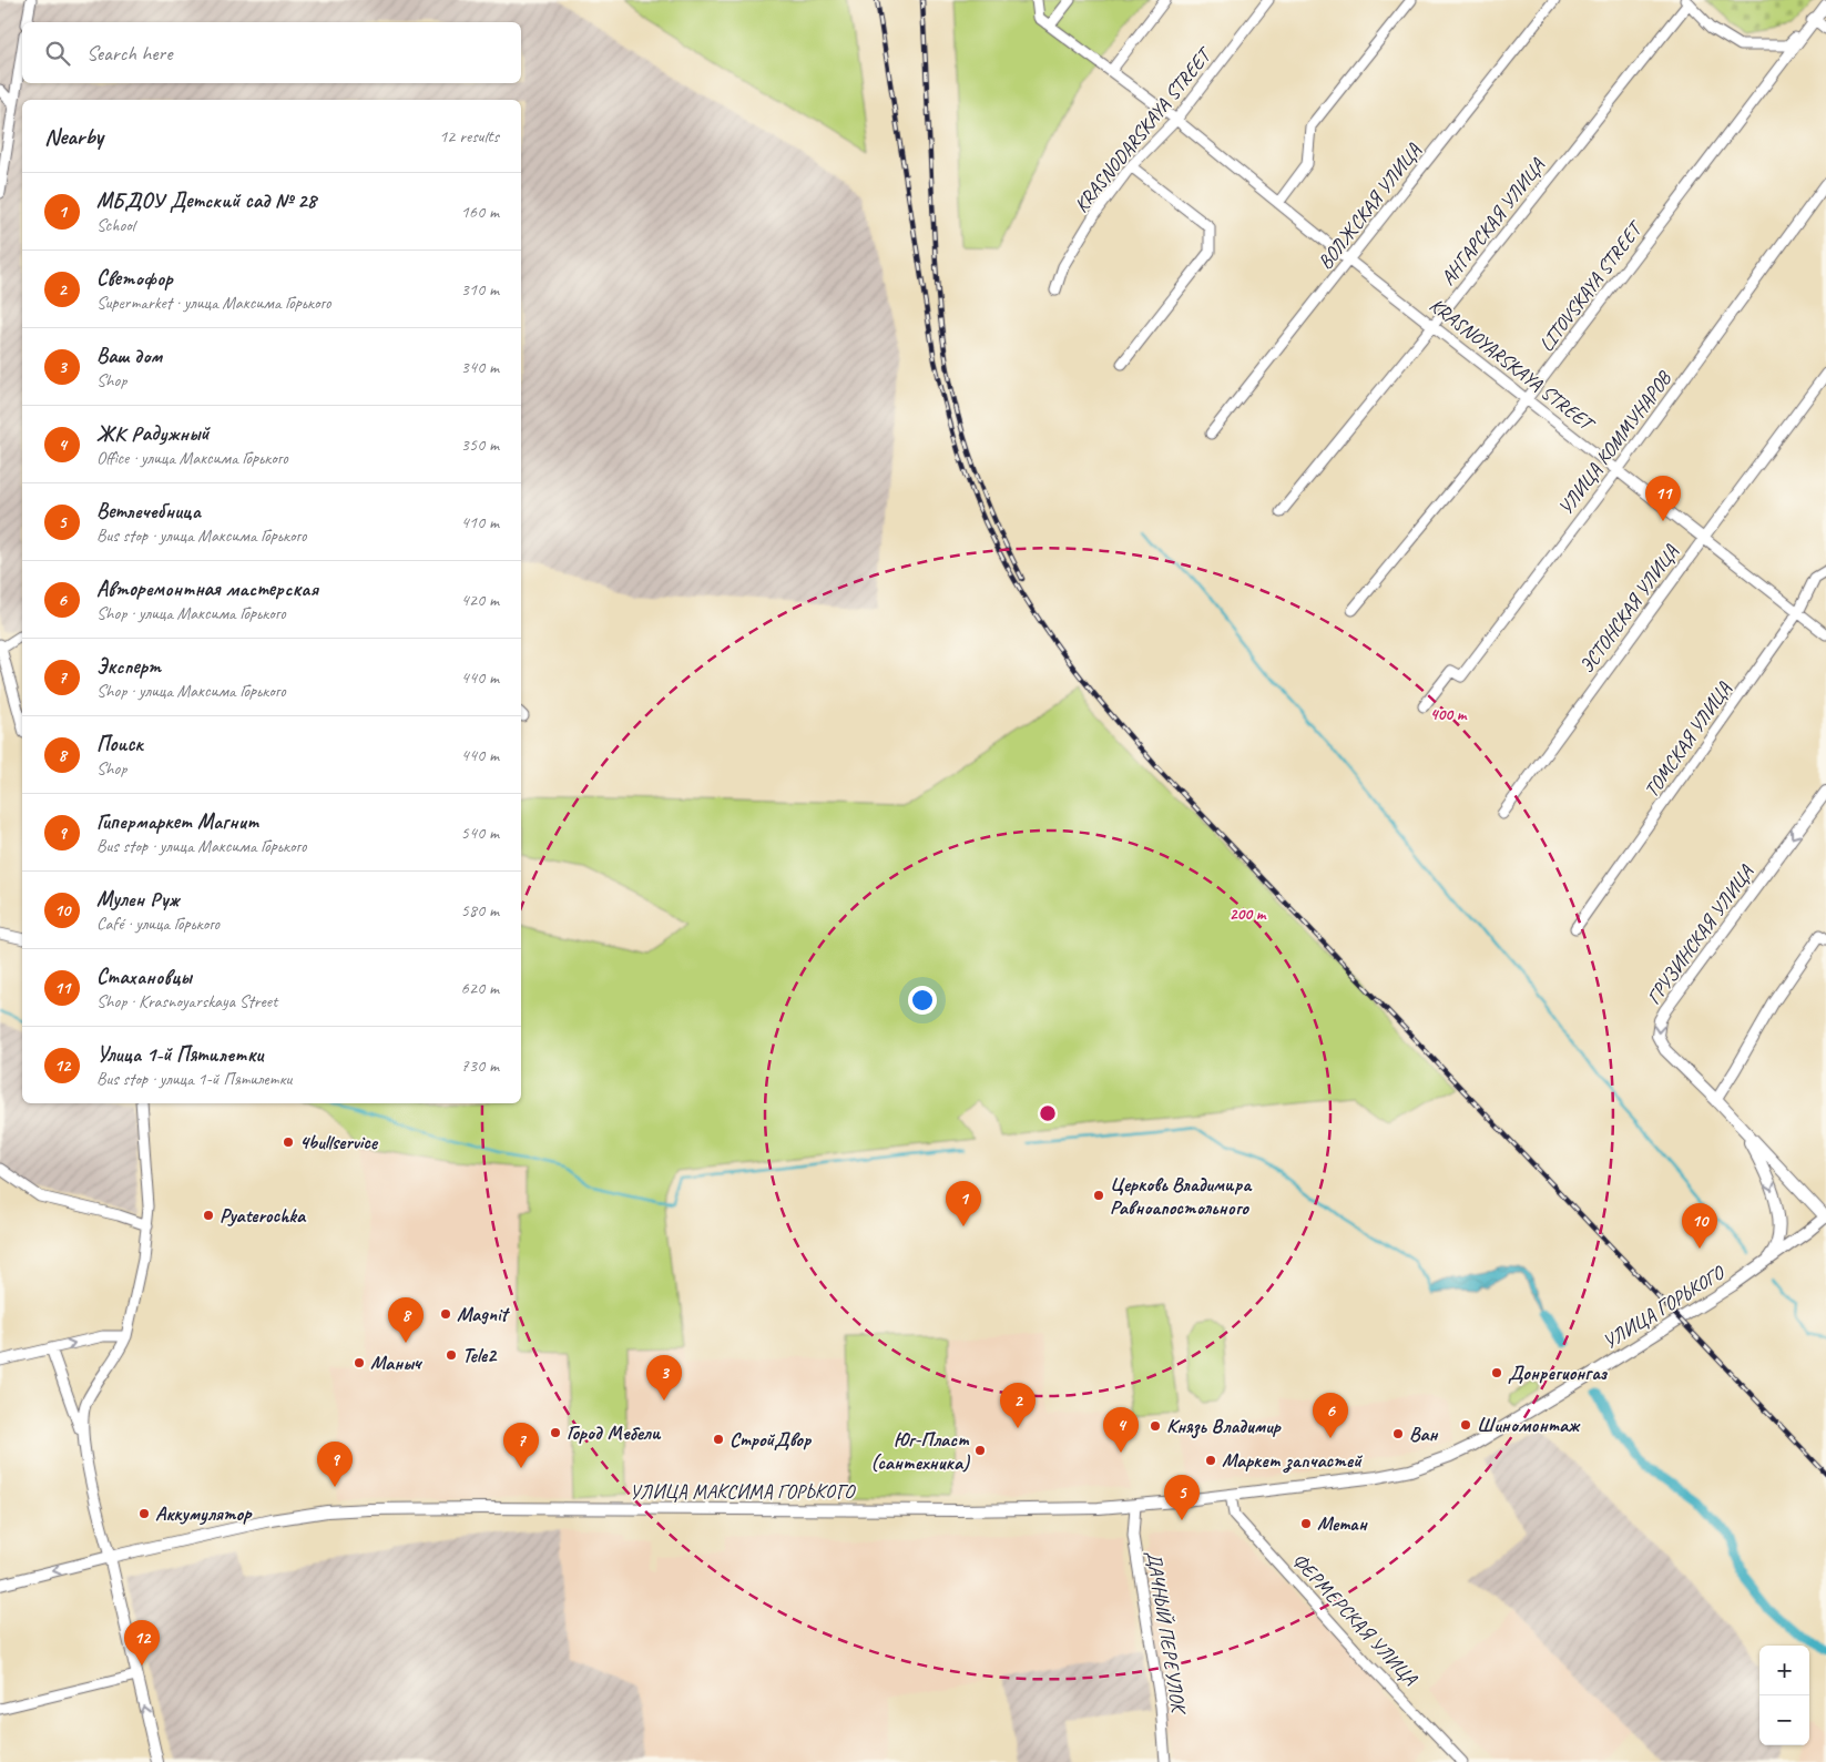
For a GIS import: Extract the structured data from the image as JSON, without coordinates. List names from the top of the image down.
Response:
{
  "streets": {
    "main road": ["ГРУЗИНСКАЯ УЛИЦА", "УЛИЦА ГОРЬКОГО", "УЛИЦА МАКСИМА ГОРЬКОГО"],
    "street": [
      "KRASNODARSKAYA STREET",
      "ВОЛЖСКАЯ УЛИЦА",
      "АНГАРСКАЯ УЛИЦА",
      "LITOVSKAYA STREET",
      "KRASNOYARSKAYA STREET",
      "УЛИЦА КОММУНАРОВ",
      "ЭСТОНСКАЯ УЛИЦА",
      "ТОМСКАЯ УЛИЦА",
      "ФЕРМЕРСКАЯ УЛИЦА",
      "ДАЧНЫЙ ПЕРЕУЛОК"
    ]
  },
  "crossings": [
    ["KRASNODARSKAYA STREET", "KRASNOYARSKAYA STREET"],
    ["ВОЛЖСКАЯ УЛИЦА", "KRASNOYARSKAYA STREET"],
    ["АНГАРСКАЯ УЛИЦА", "KRASNOYARSKAYA STREET"],
    ["LITOVSKAYA STREET", "KRASNOYARSKAYA STREET"],
    ["KRASNOYARSKAYA STREET", "УЛИЦА КОММУНАРОВ"],
    ["KRASNOYARSKAYA STREET", "ЭСТОНСКАЯ УЛИЦА"],
    ["KRASNOYARSKAYA STREET", "ТОМСКАЯ УЛИЦА"],
    ["УЛИЦА ГОРЬКОГО", "УЛИЦА МАКСИМА ГОРЬКОГО"],
    ["УЛИЦА МАКСИМА ГОРЬКОГО", "ФЕРМЕРСКАЯ УЛИЦА"],
    ["УЛИЦА МАКСИМА ГОРЬКОГО", "ДАЧНЫЙ ПЕРЕУЛОК"]
  ],
  "one_way": ["ГРУЗИНСКАЯ УЛИЦА"],
  "places": [
    "4bullservice",
    "Церковь Владимира Равноапостольного",
    "Pyaterochka",
    "Magnit",
    "Tele2",
    "Маныч",
    "Донрегионгаз",
    "Шиномонтаж",
    "Князь Владимир",
    "Город Мебели",
    "Ван",
    "СтройДвор",
    "Юг-Пласт (сантехника)",
    "Маркет запчастей",
    "Аккумулятор",
    "Метан"
  ],
  "page": {
    "search": "Search here",
    "heading": ["Nearby", "12 results"],
    "list": [
      {
        "mark": "1",
        "name": "МБДОУ Детский сад № 28",
        "note": "School",
        "value": "160 m"
      },
      {
        "mark": "2",
        "name": "Светофор",
        "note": "Supermarket · улица Максима Горького",
        "value": "310 m"
      },
      {
        "mark": "3",
        "name": "Ваш дом",
        "note": "Shop",
        "value": "340 m"
      },
      {
        "mark": "4",
        "name": "ЖК Радужный",
        "note": "Office · улица Максима Горького",
        "value": "350 m"
      },
      {
        "mark": "5",
        "name": "Ветлечебница",
        "note": "Bus stop · улица Максима Горького",
        "value": "410 m"
      },
      {
        "mark": "6",
        "name": "Авторемонтная мастерская",
        "note": "Shop · улица Максима Горького",
        "value": "420 m"
      },
      {
        "mark": "7",
        "name": "Эксперт",
        "note": "Shop · улица Максима Горького",
        "value": "440 m"
      },
      {
        "mark": "8",
        "name": "Поиск",
        "note": "Shop",
        "value": "440 m"
      },
      {
        "mark": "9",
        "name": "Гипермаркет Магнит",
        "note": "Bus stop · улица Максима Горького",
        "value": "540 m"
      },
      {
        "mark": "10",
        "name": "Мулен Руж",
        "note": "Café · улица Горького",
        "value": "580 m"
      },
      {
        "mark": "11",
        "name": "Стахановцы",
        "note": "Shop · Krasnoyarskaya Street",
        "value": "620 m"
      },
      {
        "mark": "12",
        "name": "Улица 1-й Пятилетки",
        "note": "Bus stop · улица 1-й Пятилетки",
        "value": "730 m"
      }
    ],
    "pins": [
      "11",
      "1",
      "10",
      "8",
      "3",
      "2",
      "6",
      "4",
      "7",
      "9",
      "5",
      "12"
    ],
    "map_buttons": ["+", "−"]
  },
  "rings": ["400 m", "200 m"]
}
